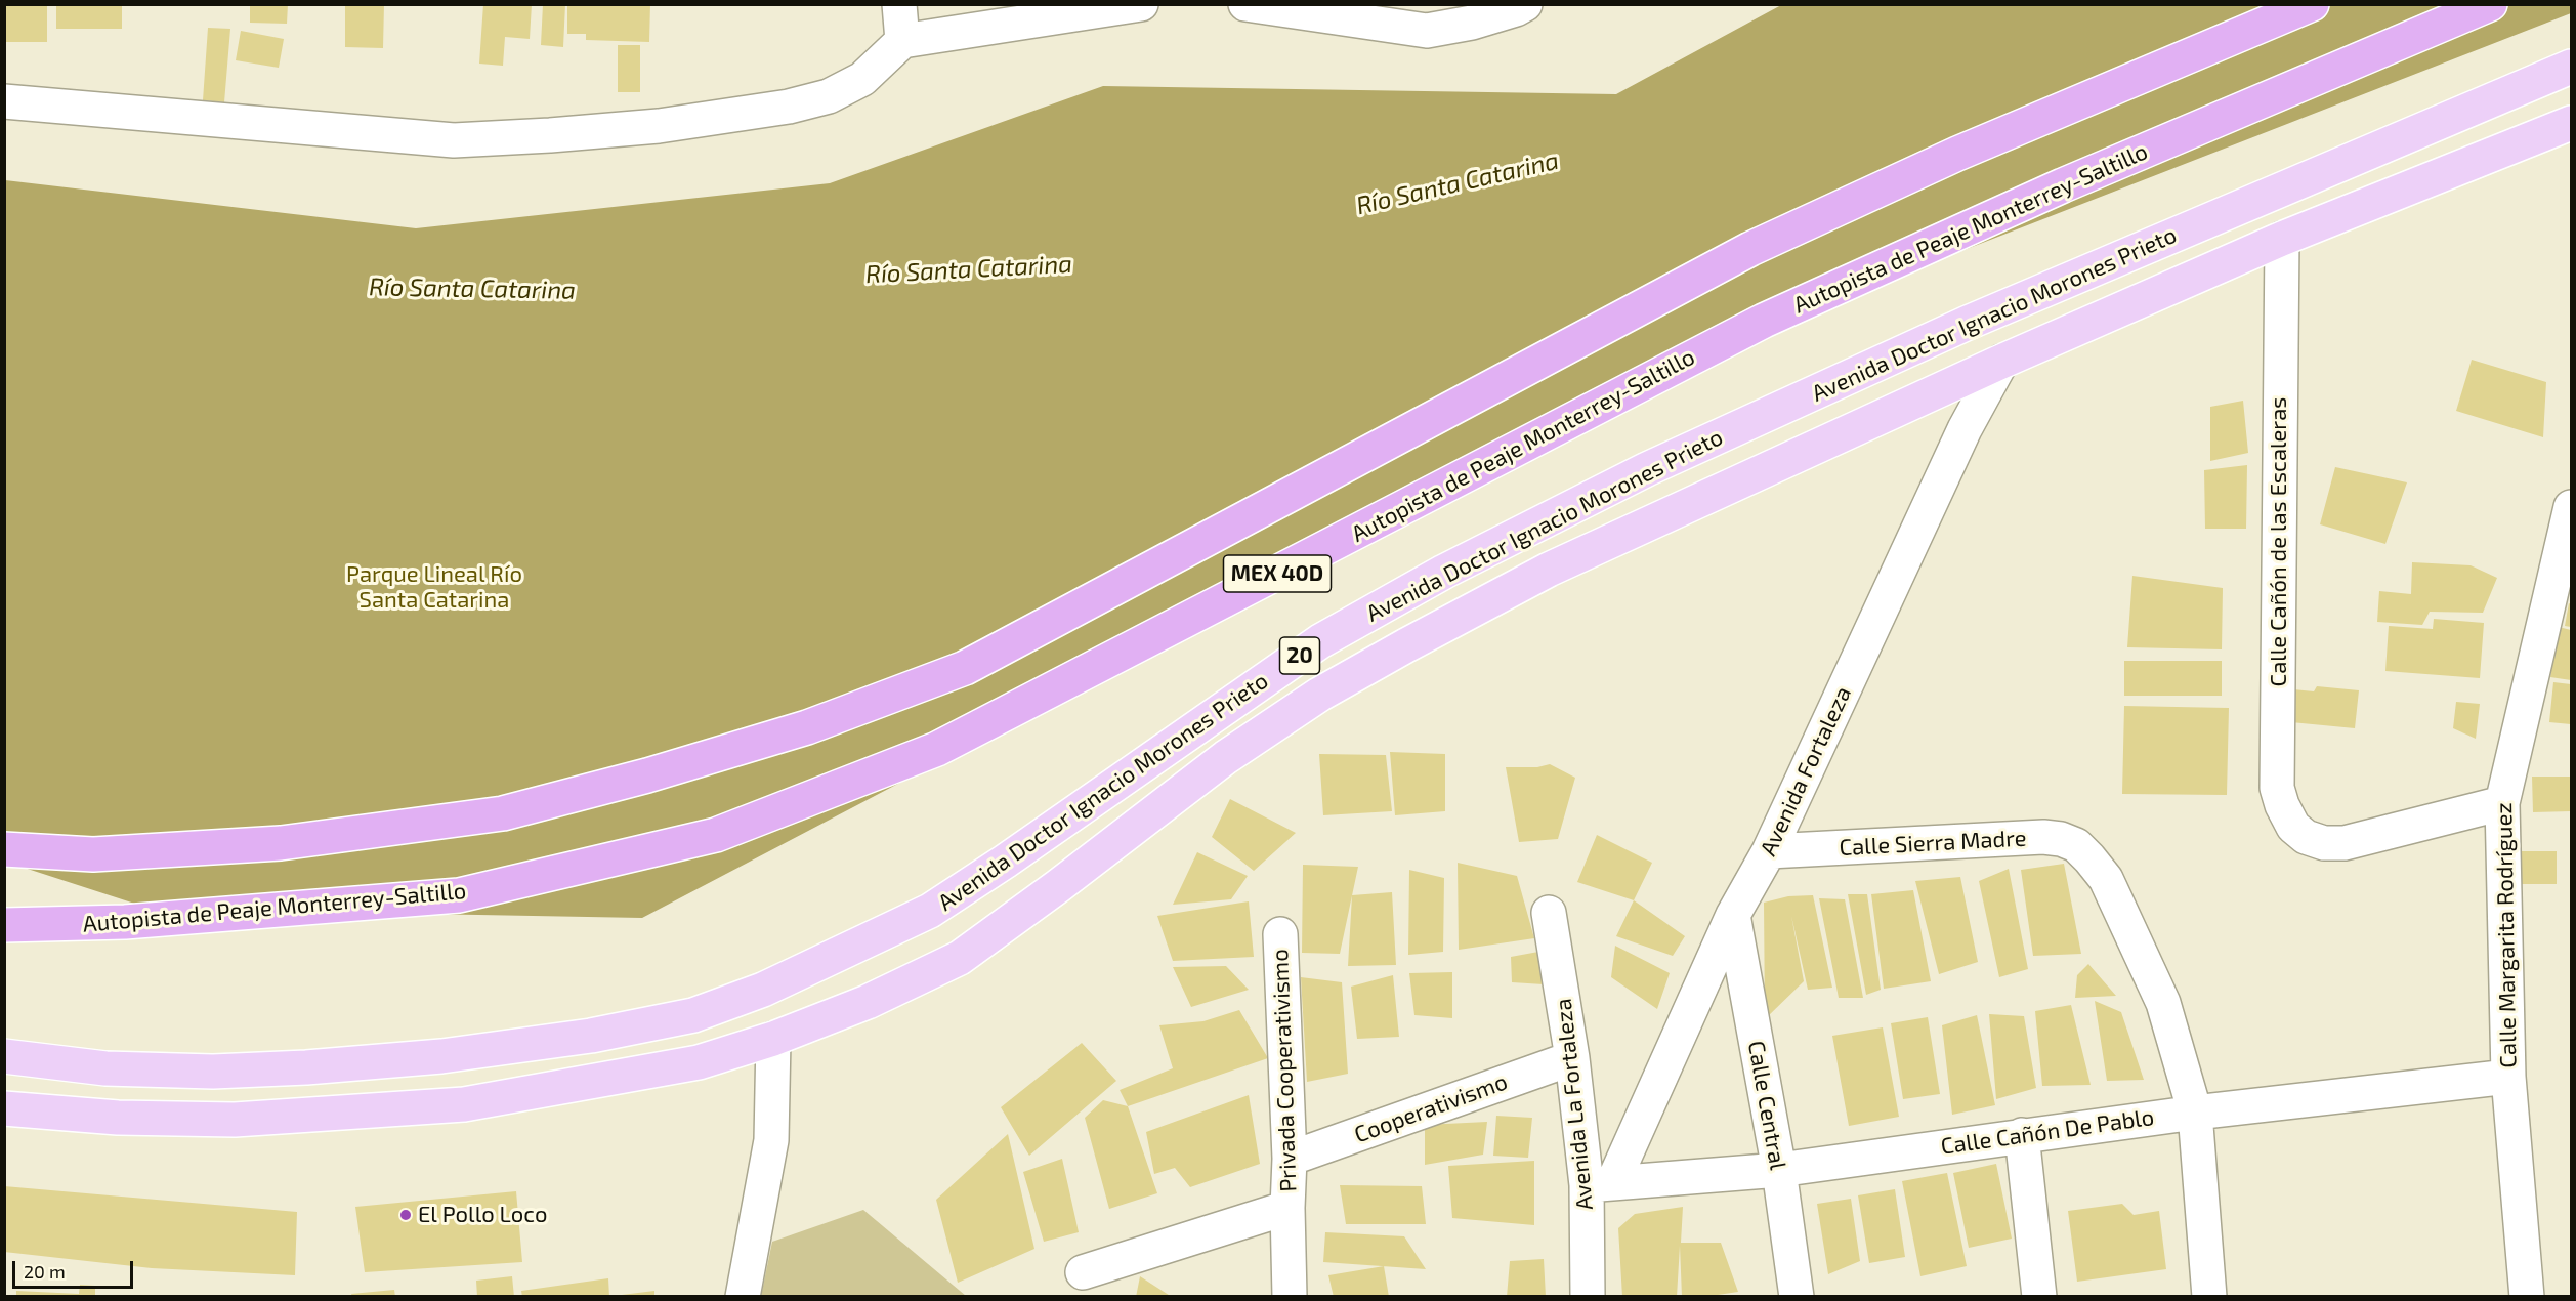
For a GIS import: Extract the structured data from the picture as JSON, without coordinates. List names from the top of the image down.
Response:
{
  "streets": {
    "highway": ["Autopista de Peaje Monterrey-Saltillo", "MEX 40D"],
    "main road": ["Avenida Doctor Ignacio Morones Prieto", "20"],
    "street": [
      "Calle Cañón de las Escaleras",
      "Avenida Fortaleza",
      "Calle Sierra Madre",
      "Calle Margarita Rodríguez",
      "Privada Cooperativismo",
      "Avenida La Fortaleza",
      "Calle Central",
      "Cooperativismo",
      "Calle Cañón De Pablo"
    ]
  },
  "crossings": [
    ["Avenida Doctor Ignacio Morones Prieto", "Calle Cañón de las Escaleras"],
    ["Avenida Doctor Ignacio Morones Prieto", "Avenida Fortaleza"],
    ["Calle Cañón de las Escaleras", "Calle Margarita Rodríguez"],
    ["Avenida Fortaleza", "Calle Sierra Madre"],
    ["Avenida Fortaleza", "Avenida La Fortaleza"],
    ["Avenida Fortaleza", "Calle Central"],
    ["Avenida Fortaleza", "Calle Cañón De Pablo"],
    ["Calle Sierra Madre", "Calle Cañón De Pablo"],
    ["Calle Margarita Rodríguez", "Calle Cañón De Pablo"],
    ["Privada Cooperativismo", "Cooperativismo"],
    ["Avenida La Fortaleza", "Cooperativismo"],
    ["Avenida La Fortaleza", "Calle Cañón De Pablo"],
    ["Calle Central", "Calle Cañón De Pablo"]
  ],
  "water": ["Río Santa Catarina"],
  "parks": ["Parque Lineal Río Santa Catarina"],
  "places": ["El Pollo Loco"],
  "scale_bar": "20 m"
}
